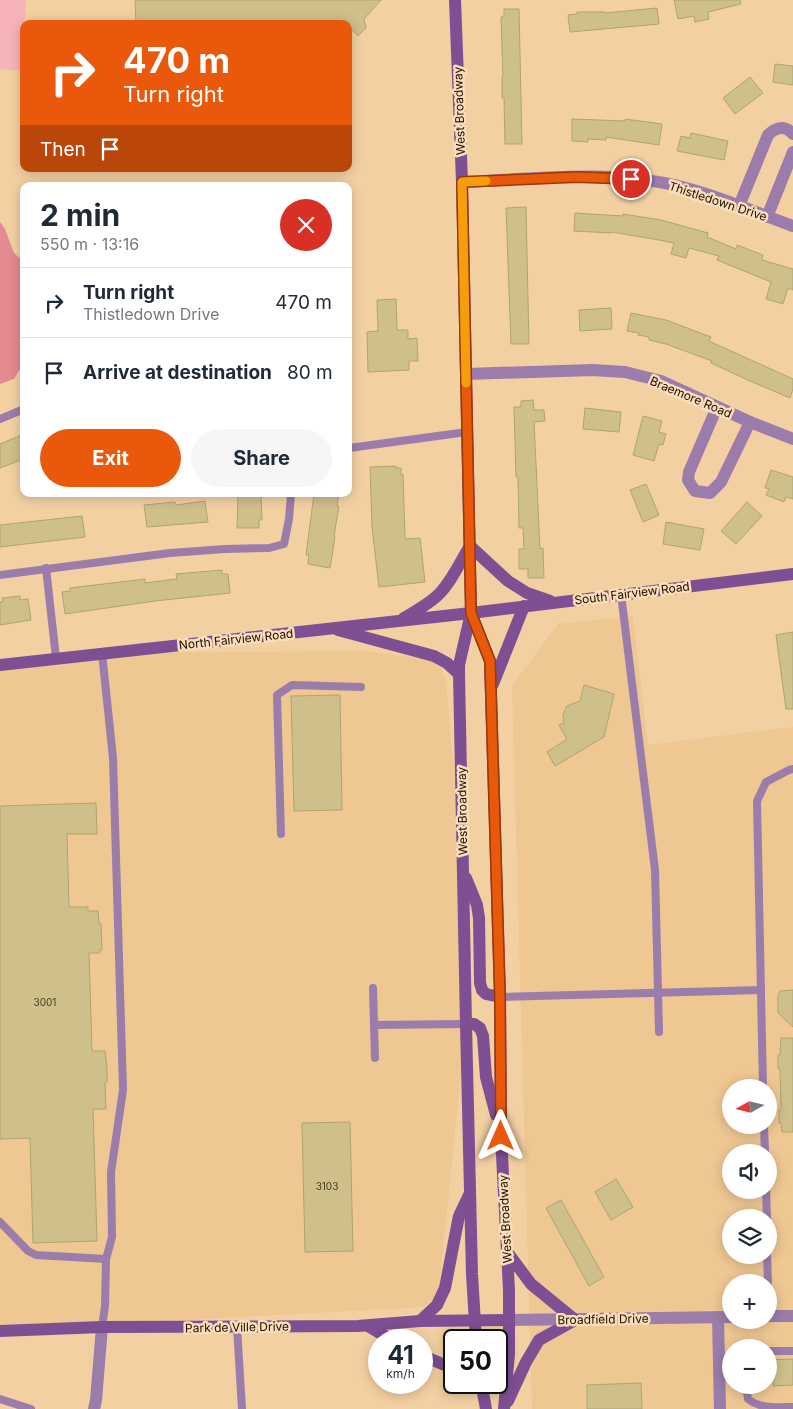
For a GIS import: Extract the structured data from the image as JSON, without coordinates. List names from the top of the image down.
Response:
{
  "streets": {
    "main road": [
      "West Broadway",
      "South Fairview Road",
      "North Fairview Road",
      "Broadfield Drive",
      "Park de Ville Drive"
    ],
    "street": ["Thistledown Drive", "Braemore Road"]
  },
  "crossings": [
    ["West Broadway", "Thistledown Drive"],
    ["West Broadway", "Braemore Road"],
    ["West Broadway", "South Fairview Road"],
    ["West Broadway", "North Fairview Road"],
    ["West Broadway", "Broadfield Drive"],
    ["West Broadway", "Park de Ville Drive"],
    ["South Fairview Road", "North Fairview Road"],
    ["Broadfield Drive", "Park de Ville Drive"]
  ],
  "house_numbers": ["3001", "3103"],
  "north": "left",
  "page": {
    "turn": ["470 m", "Turn right"],
    "then": "Then",
    "heading": ["2 min", "550 m · 13:16"],
    "list": [
      {
        "name": "Turn right",
        "note": "Thistledown Drive",
        "value": "470 m"
      },
      {
        "name": "Arrive at destination",
        "value": "80 m"
      }
    ],
    "buttons": ["Exit", "Share"],
    "map_buttons": ["+", "−"],
    "speed": "41 km/h",
    "limit": "50"
  }
}
